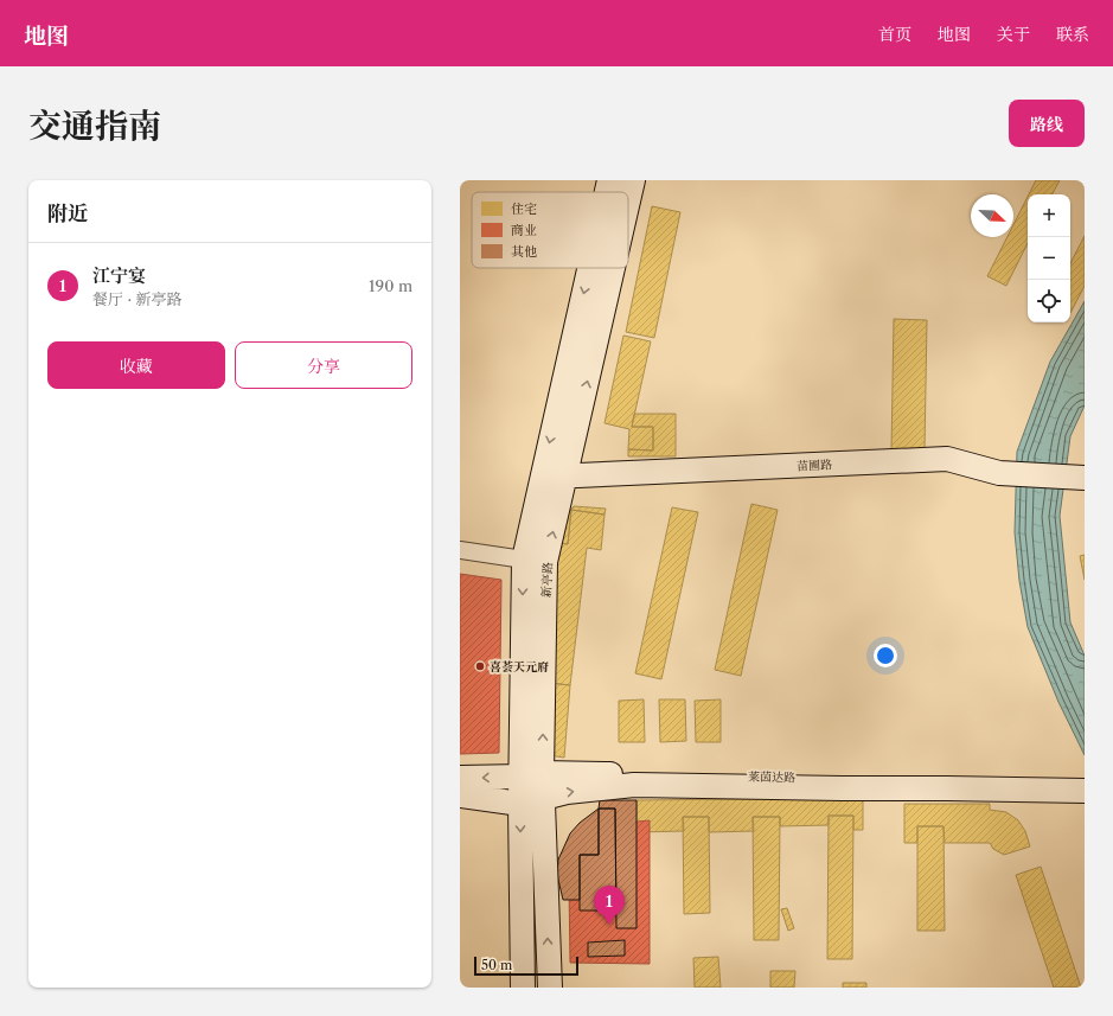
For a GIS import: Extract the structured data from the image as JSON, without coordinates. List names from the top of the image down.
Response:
{
  "streets": {
    "main road": ["苗圃路", "新亭路", "莱茵达路"]
  },
  "crossings": [
    ["苗圃路", "新亭路"],
    ["新亭路", "莱茵达路"]
  ],
  "places": ["喜荟天元府"],
  "legend": ["住宅", "商业", "其他"],
  "scale_bar": "50 m",
  "north": "bottom right",
  "page": {
    "header": "地图",
    "nav": [
      "首页",
      "地图",
      "关于",
      "联系"
    ],
    "title": "交通指南",
    "buttons": [
      "路线",
      ["收藏", "分享"]
    ],
    "heading": "附近",
    "map_buttons": ["+", "−"],
    "list": [
      {
        "mark": "1",
        "name": "江宁宴",
        "note": "餐厅 · 新亭路",
        "value": "190 m"
      }
    ],
    "pins": "1",
    "scale": "50 m"
  }
}
